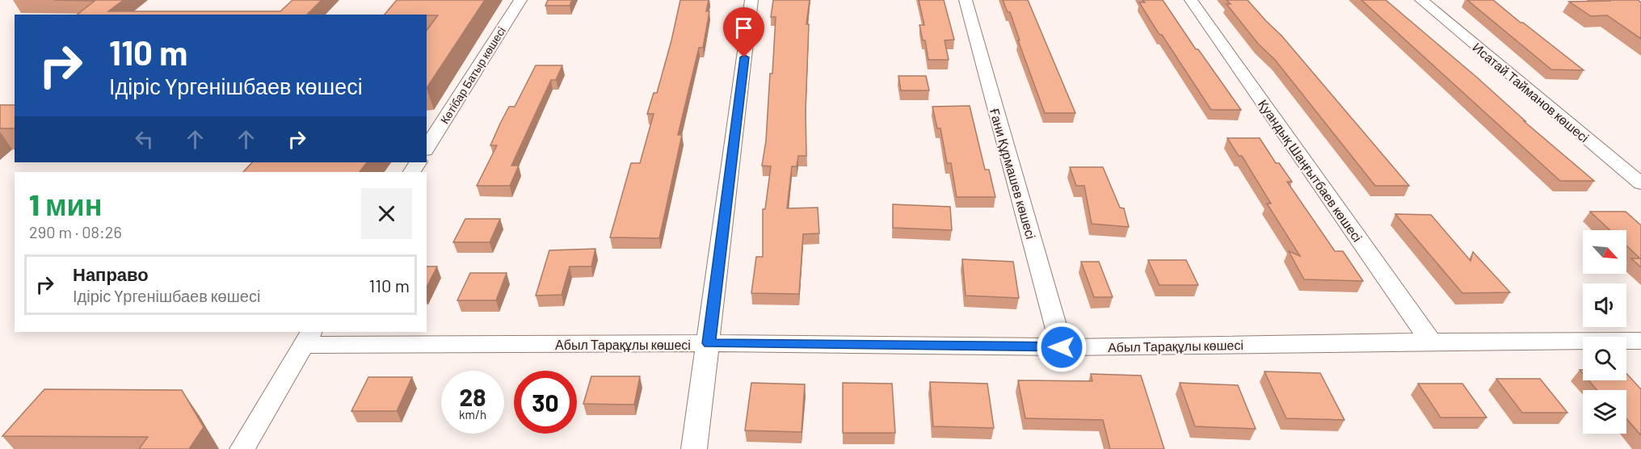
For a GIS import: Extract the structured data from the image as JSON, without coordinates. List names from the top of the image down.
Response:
{
  "streets": {
    "street": [
      "Көтібар Батыр көшесі",
      "Исатай Тайманов көшесі",
      "Қуандық Шаңғытбаев көшесі",
      "Ғани Құрмашев көшесі",
      "Абыл Тарақұлы көшесі"
    ]
  },
  "crossings": [
    ["Қуандық Шаңғытбаев көшесі", "Абыл Тарақұлы көшесі"],
    ["Ғани Құрмашев көшесі", "Абыл Тарақұлы көшесі"]
  ],
  "north": "bottom right",
  "page": {
    "turn": ["110 m", "Ідіріс Үргенішбаев көшесі"],
    "heading": ["1 мин", "290 m · 08:26"],
    "list": [
      {
        "name": "Направо",
        "note": "Ідіріс Үргенішбаев көшесі",
        "value": "110 m"
      }
    ],
    "speed": "28 km/h",
    "limit": "30"
  }
}
